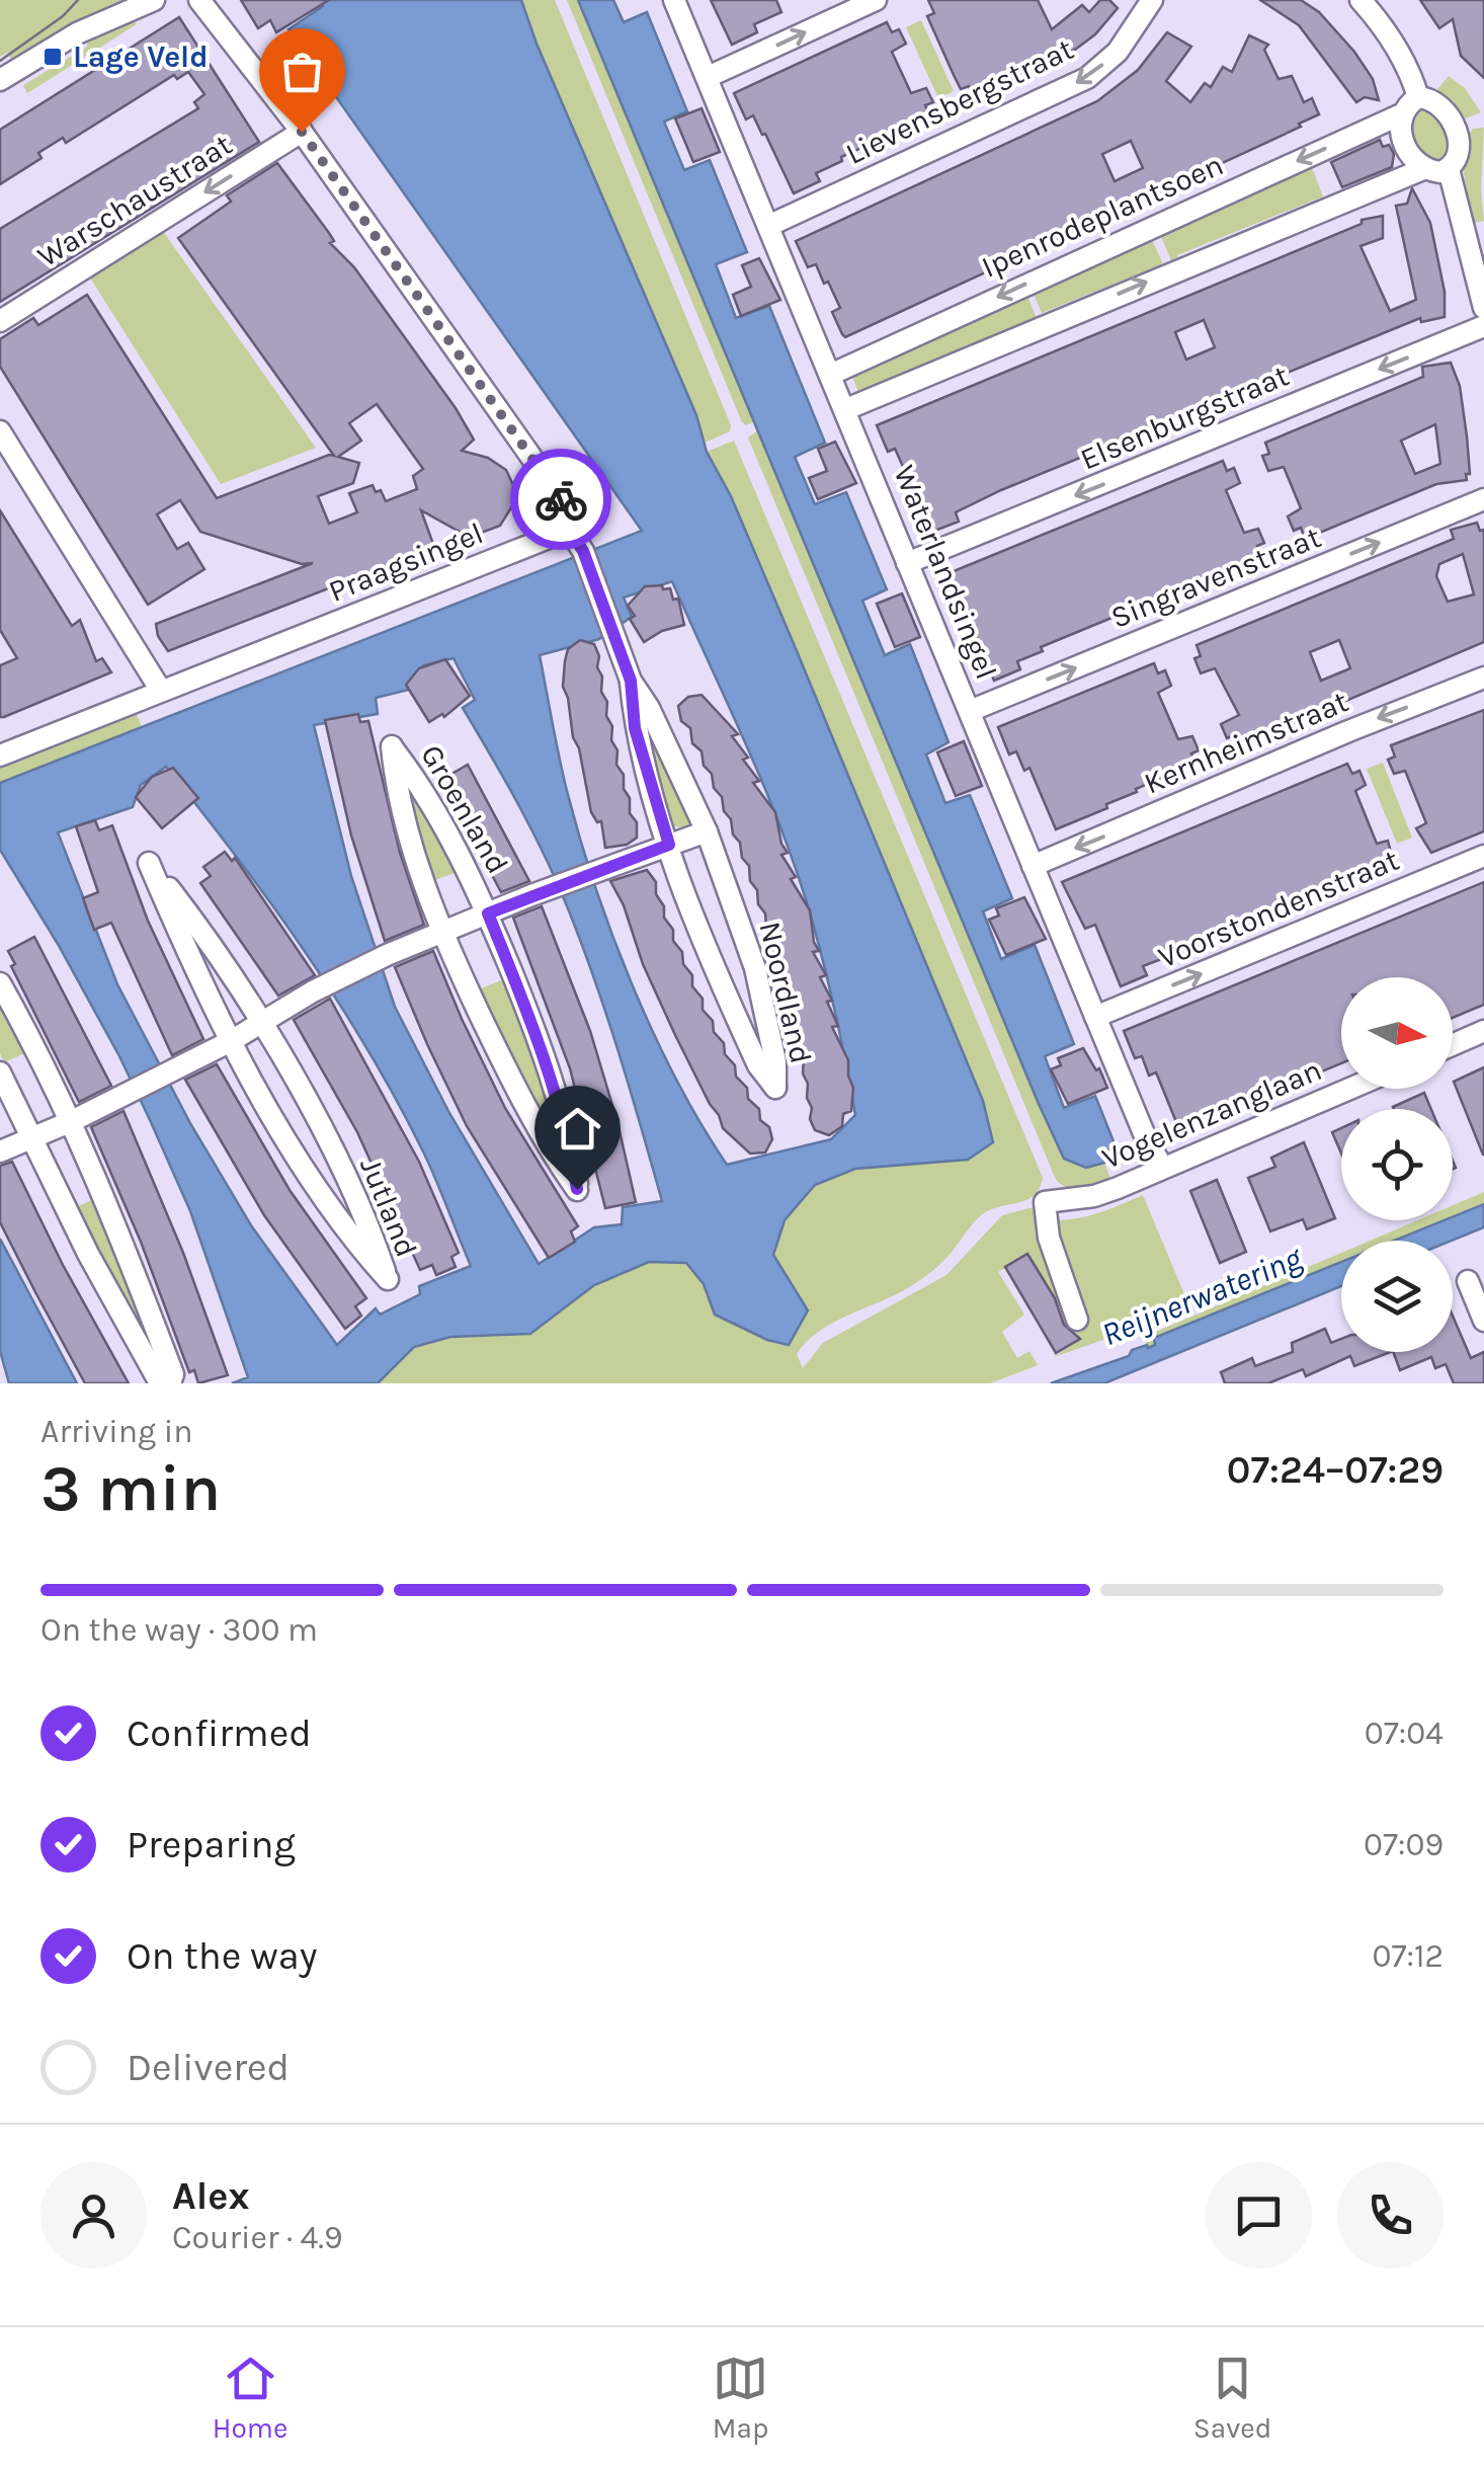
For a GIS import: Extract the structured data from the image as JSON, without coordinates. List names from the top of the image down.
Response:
{
  "streets": {
    "street": [
      "Lievensbergstraat",
      "Warschaustraat",
      "Ipenrodeplantsoen",
      "Elsenburgstraat",
      "Praagsingel",
      "Waterlandsingel",
      "Singravenstraat",
      "Kernheimstraat",
      "Groenland",
      "Voorstondenstraat",
      "Noordland",
      "Vogelenzanglaan",
      "Jutland"
    ]
  },
  "crossings": [
    ["Lievensbergstraat", "Waterlandsingel"],
    ["Ipenrodeplantsoen", "Waterlandsingel"],
    ["Elsenburgstraat", "Waterlandsingel"],
    ["Praagsingel", "Noordland"],
    ["Waterlandsingel", "Singravenstraat"],
    ["Waterlandsingel", "Kernheimstraat"],
    ["Waterlandsingel", "Voorstondenstraat"],
    ["Waterlandsingel", "Vogelenzanglaan"],
    ["Groenland", "Noordland"],
    ["Groenland", "Jutland"]
  ],
  "one_way": [
    "Warschaustraat",
    "Singravenstraat",
    "Kernheimstraat",
    "Voorstondenstraat"
  ],
  "water": ["Reijnerwatering"],
  "places": {
    "transit": ["Lage Veld"]
  },
  "north": "right",
  "page": {
    "heading": ["3 min", "Arriving in", "07:24–07:29"],
    "panel": ["Alex", "Courier · 4.9"],
    "bar": "On the way · 300 m",
    "list": [
      ["Confirmed", "07:04"],
      ["Preparing", "07:09"],
      ["On the way", "07:12"],
      "Delivered"
    ],
    "tabs": ["Home", "Map", "Saved"]
  }
}
